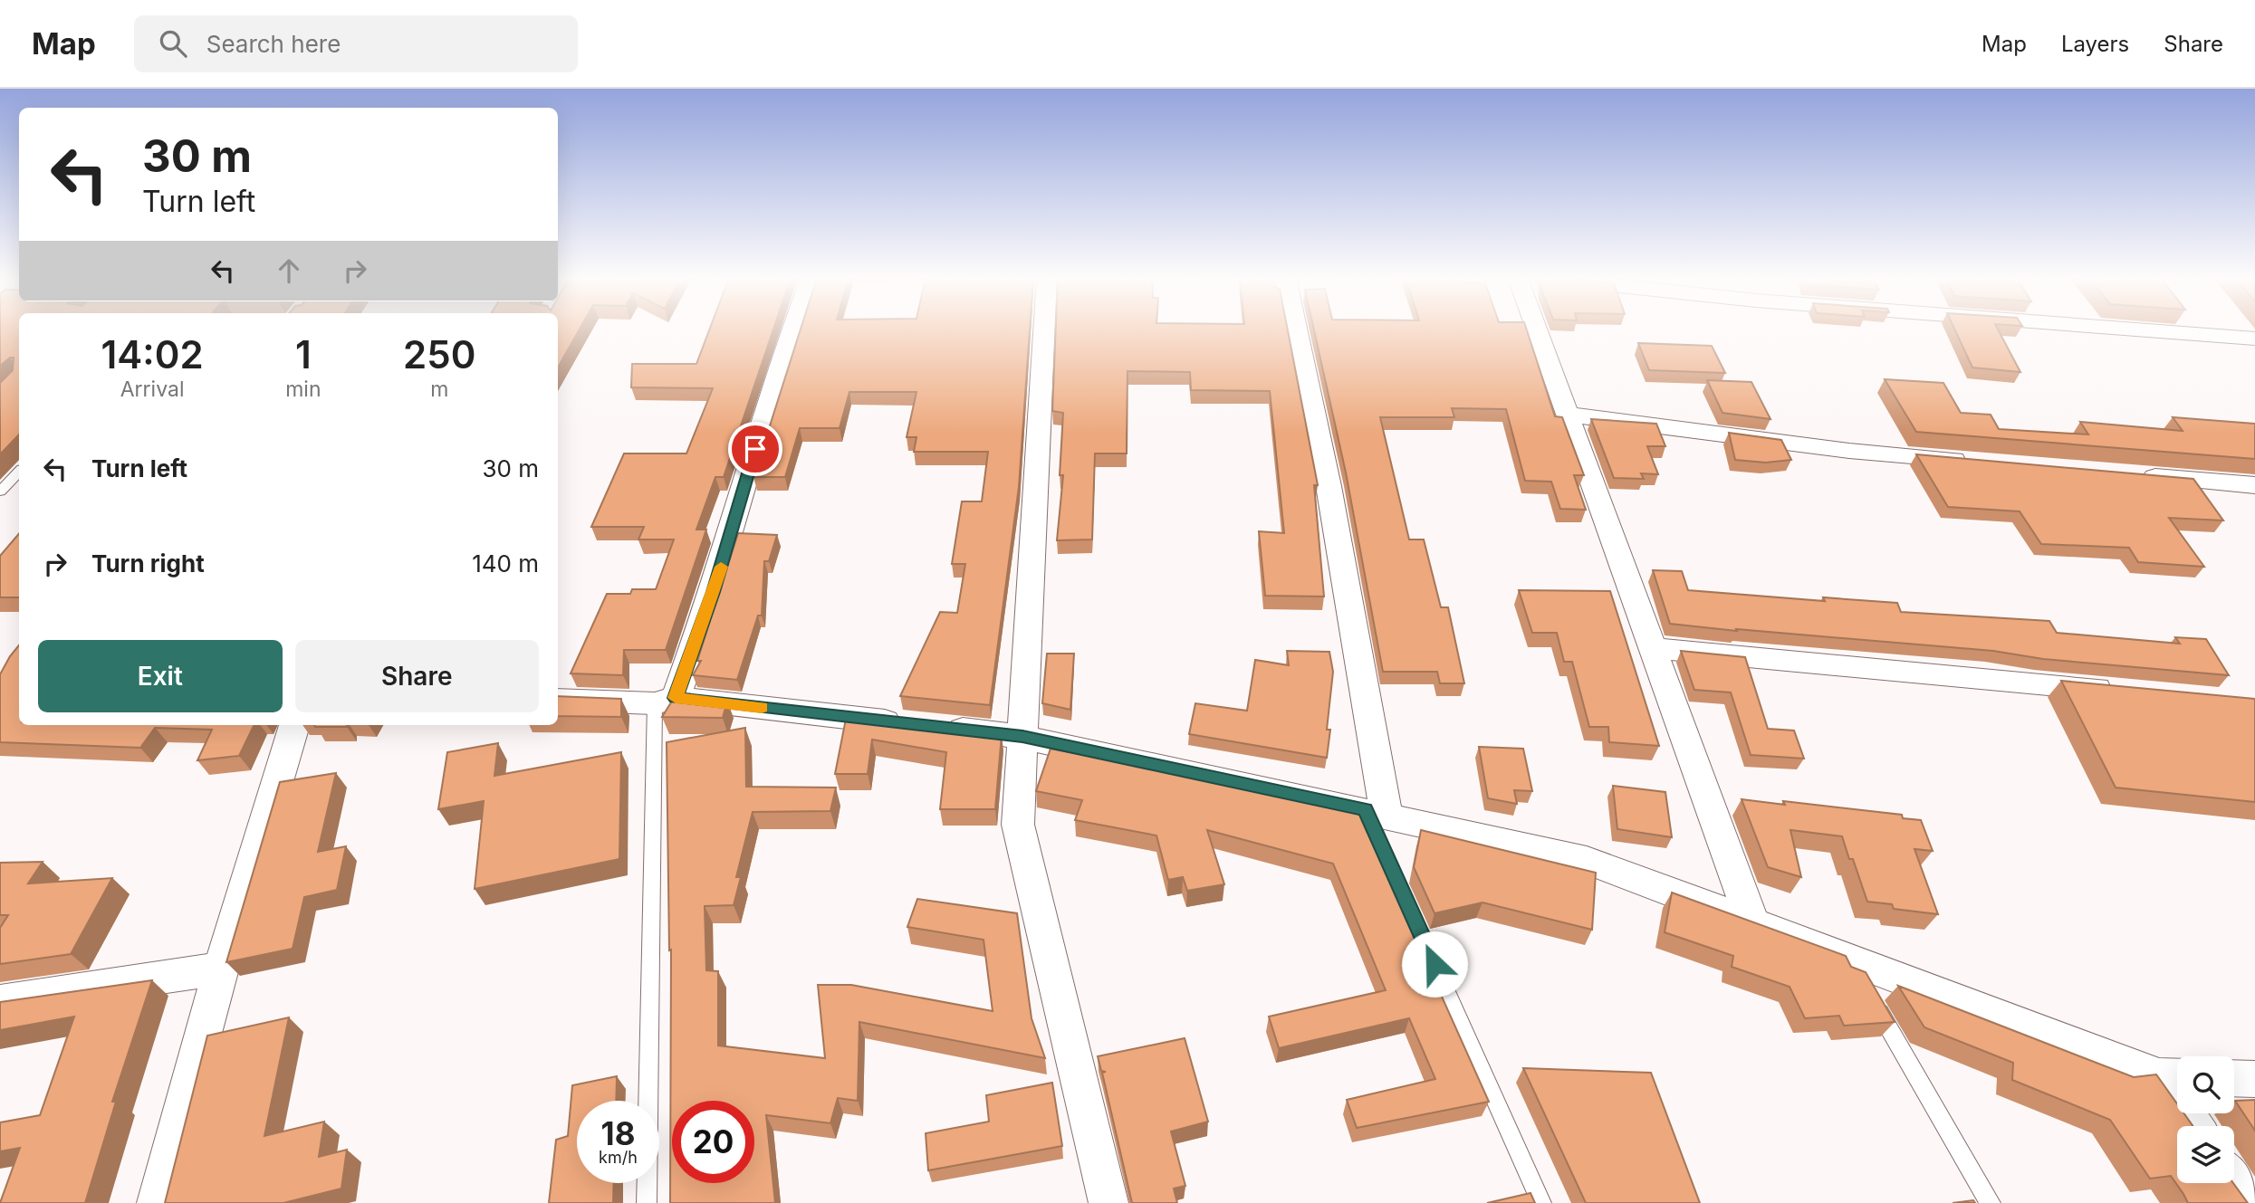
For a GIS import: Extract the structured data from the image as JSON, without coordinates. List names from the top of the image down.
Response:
{
  "page": {
    "header": "Map",
    "search": "Search here",
    "nav": ["Map", "Layers", "Share"],
    "turn": ["30 m", "Turn left"],
    "eta": [
      "14:02",
      "Arrival",
      "1",
      "min",
      "250",
      "m"
    ],
    "list": [
      {
        "name": "Turn left",
        "value": "30 m"
      },
      {
        "name": "Turn right",
        "value": "140 m"
      }
    ],
    "buttons": ["Exit", "Share"],
    "speed": "18 km/h",
    "limit": "20"
  }
}
